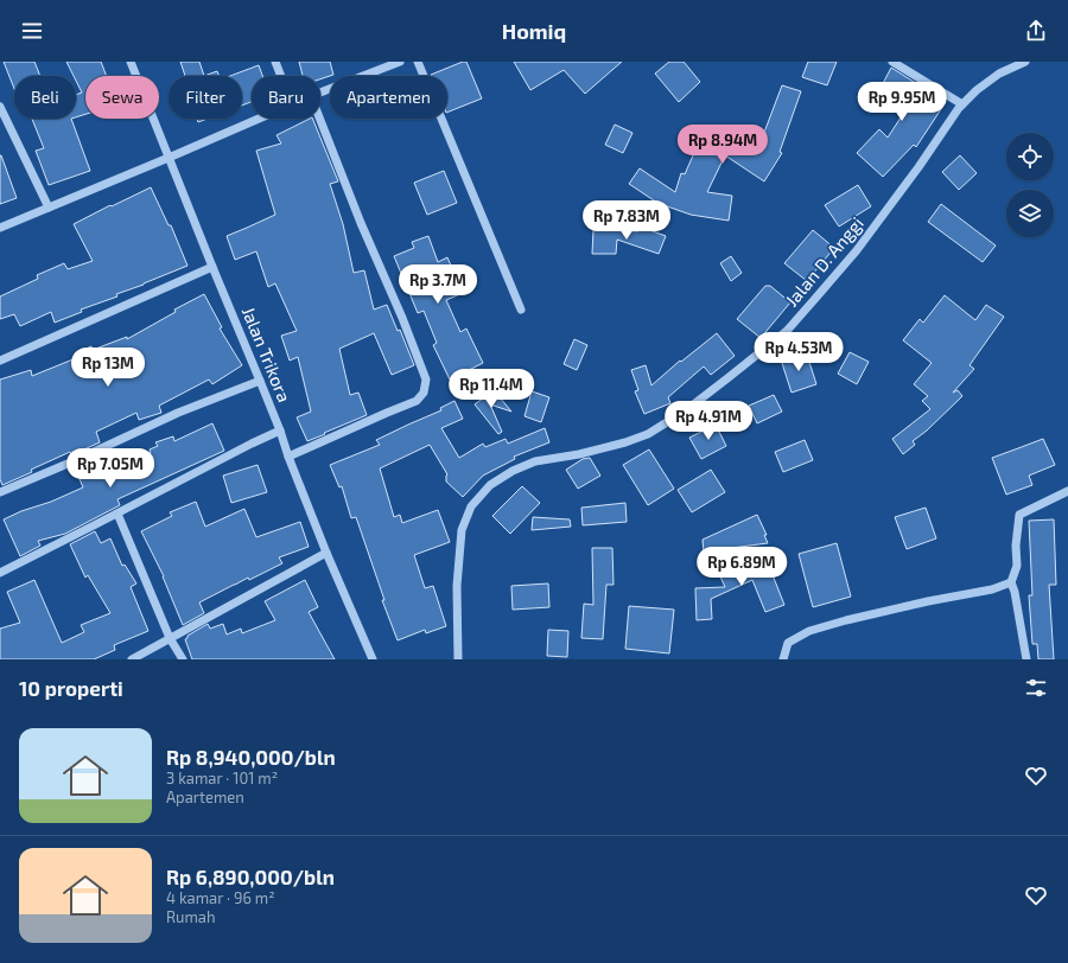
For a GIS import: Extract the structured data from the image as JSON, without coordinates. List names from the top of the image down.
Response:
{
  "streets": {
    "street": ["Jalan D. Anggi", "Jalan Trikora"]
  },
  "page": {
    "header": "Homiq",
    "chip": [
      "Beli",
      "Sewa",
      "Filter",
      "Baru",
      "Apartemen"
    ],
    "price": [
      "Rp 9.95M",
      "Rp 8.94M",
      "Rp 7.83M",
      "Rp 3.7M",
      "Rp 4.53M",
      "Rp 13M",
      "Rp 11.4M",
      "Rp 4.91M",
      "Rp 7.05M",
      "Rp 6.89M"
    ],
    "heading": "10 properti",
    "list": [
      {
        "name": "Rp 8,940,000/bln",
        "note": "3 kamar · 101 m² · Apartemen"
      },
      {
        "name": "Rp 6,890,000/bln",
        "note": "4 kamar · 96 m² · Rumah"
      }
    ]
  }
}
